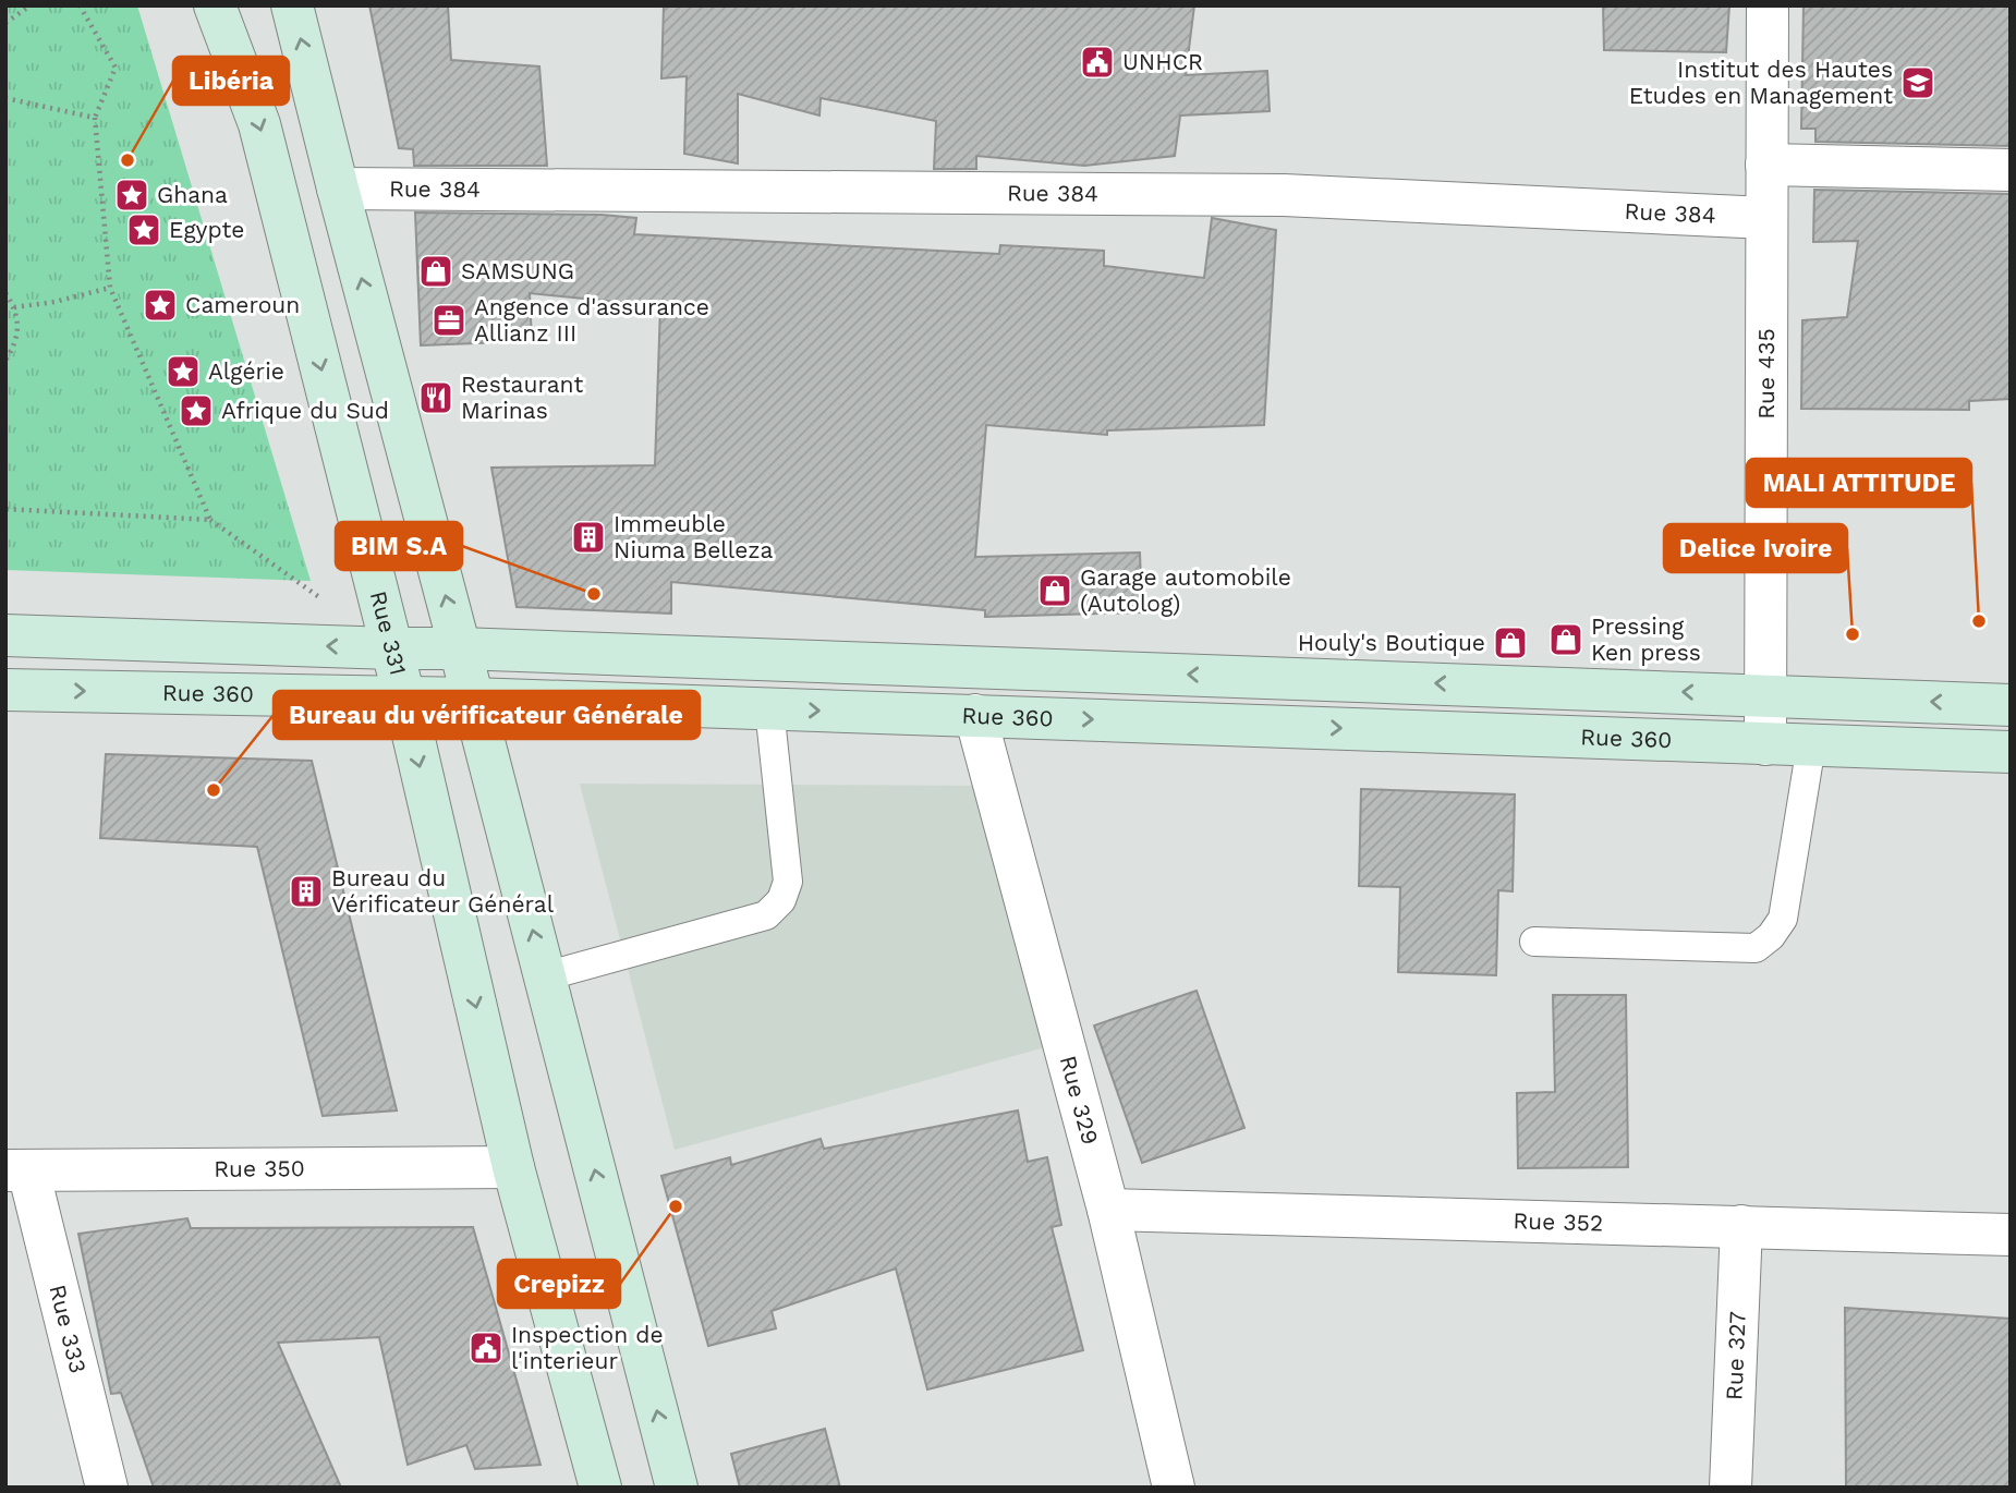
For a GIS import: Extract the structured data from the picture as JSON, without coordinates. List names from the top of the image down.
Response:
{
  "streets": {
    "main road": ["Rue 331", "Rue 360"],
    "street": [
      "Rue 384",
      "Rue 435",
      "Rue 329",
      "Rue 350",
      "Rue 352",
      "Rue 333",
      "Rue 327"
    ]
  },
  "crossings": [
    ["Rue 384", "Rue 435"],
    ["Rue 435", "Rue 360"],
    ["Rue 331", "Rue 360"],
    ["Rue 331", "Rue 350"],
    ["Rue 360", "Rue 329"],
    ["Rue 329", "Rue 352"],
    ["Rue 350", "Rue 333"],
    ["Rue 352", "Rue 327"]
  ],
  "places": {
    "public building": ["UNHCR", "Inspection de l'interieur"],
    "school or university": ["Institut des Hautes Etudes en Management"],
    "other": [
      "Libéria",
      "BIM S.A",
      "MALI ATTITUDE",
      "Delice Ivoire",
      "Bureau du vérificateur Générale",
      "Crepizz"
    ],
    "place": [
      "Ghana",
      "Egypte",
      "Cameroun",
      "Algérie",
      "Afrique du Sud"
    ],
    "shop": [
      "SAMSUNG",
      "Garage automobile (Autolog)",
      "Pressing Ken press",
      "Houly's Boutique"
    ],
    "office": ["Angence d'assurance Allianz III"],
    "restaurant": ["Restaurant Marinas"],
    "building": ["Immeuble Niuma Belleza", "Bureau du Vérificateur Général"]
  }
}
